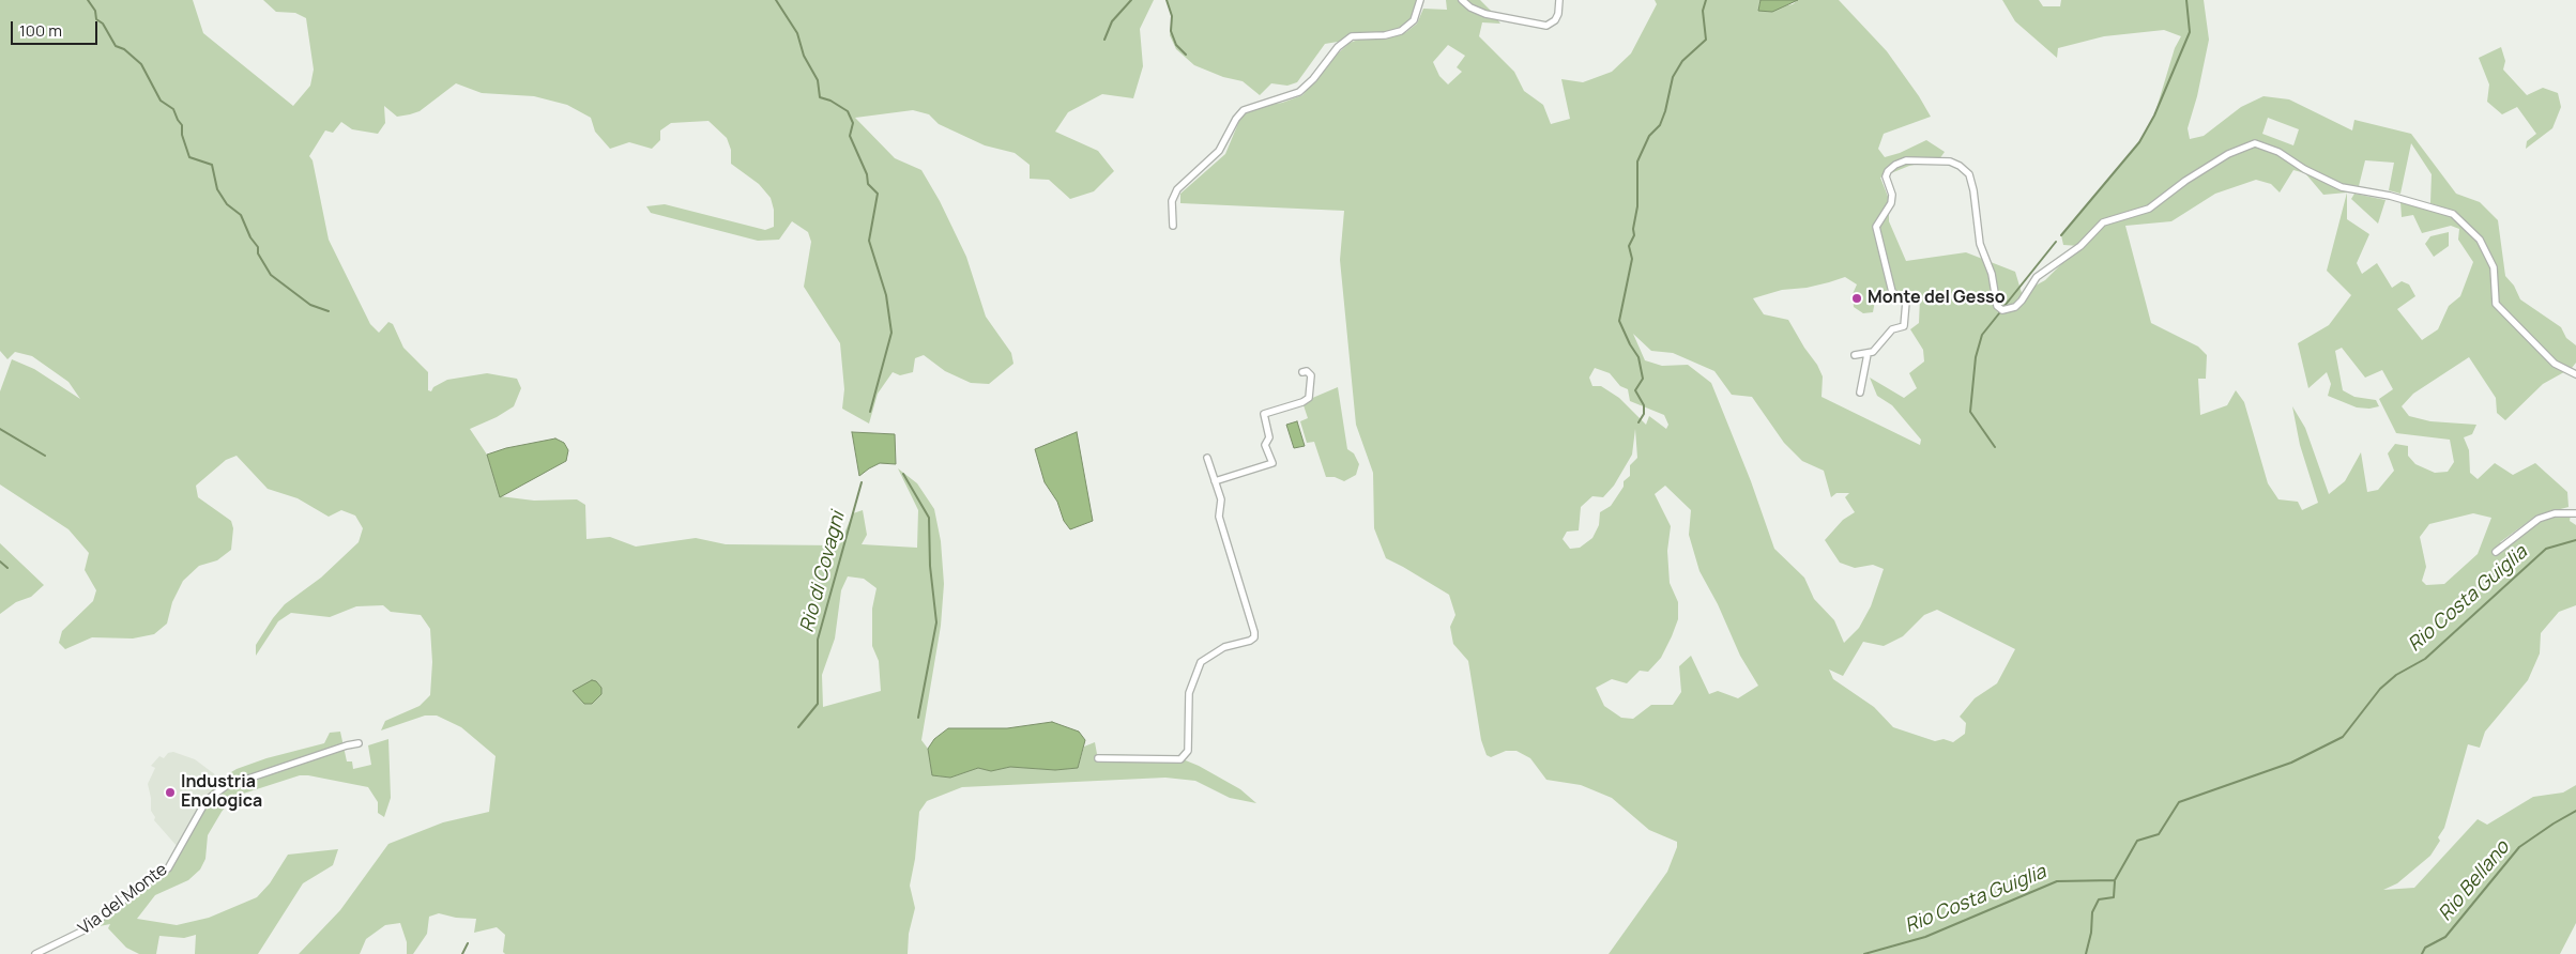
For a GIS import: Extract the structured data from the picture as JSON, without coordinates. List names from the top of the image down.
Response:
{
  "streets": {
    "street": ["Via del Monte"]
  },
  "water": ["Rio di Covagni", "Rio Costa Guiglia", "Rio Bellano"],
  "places": ["Monte del Gesso", "Industria Enologica"],
  "scale_bar": "100 m"
}
